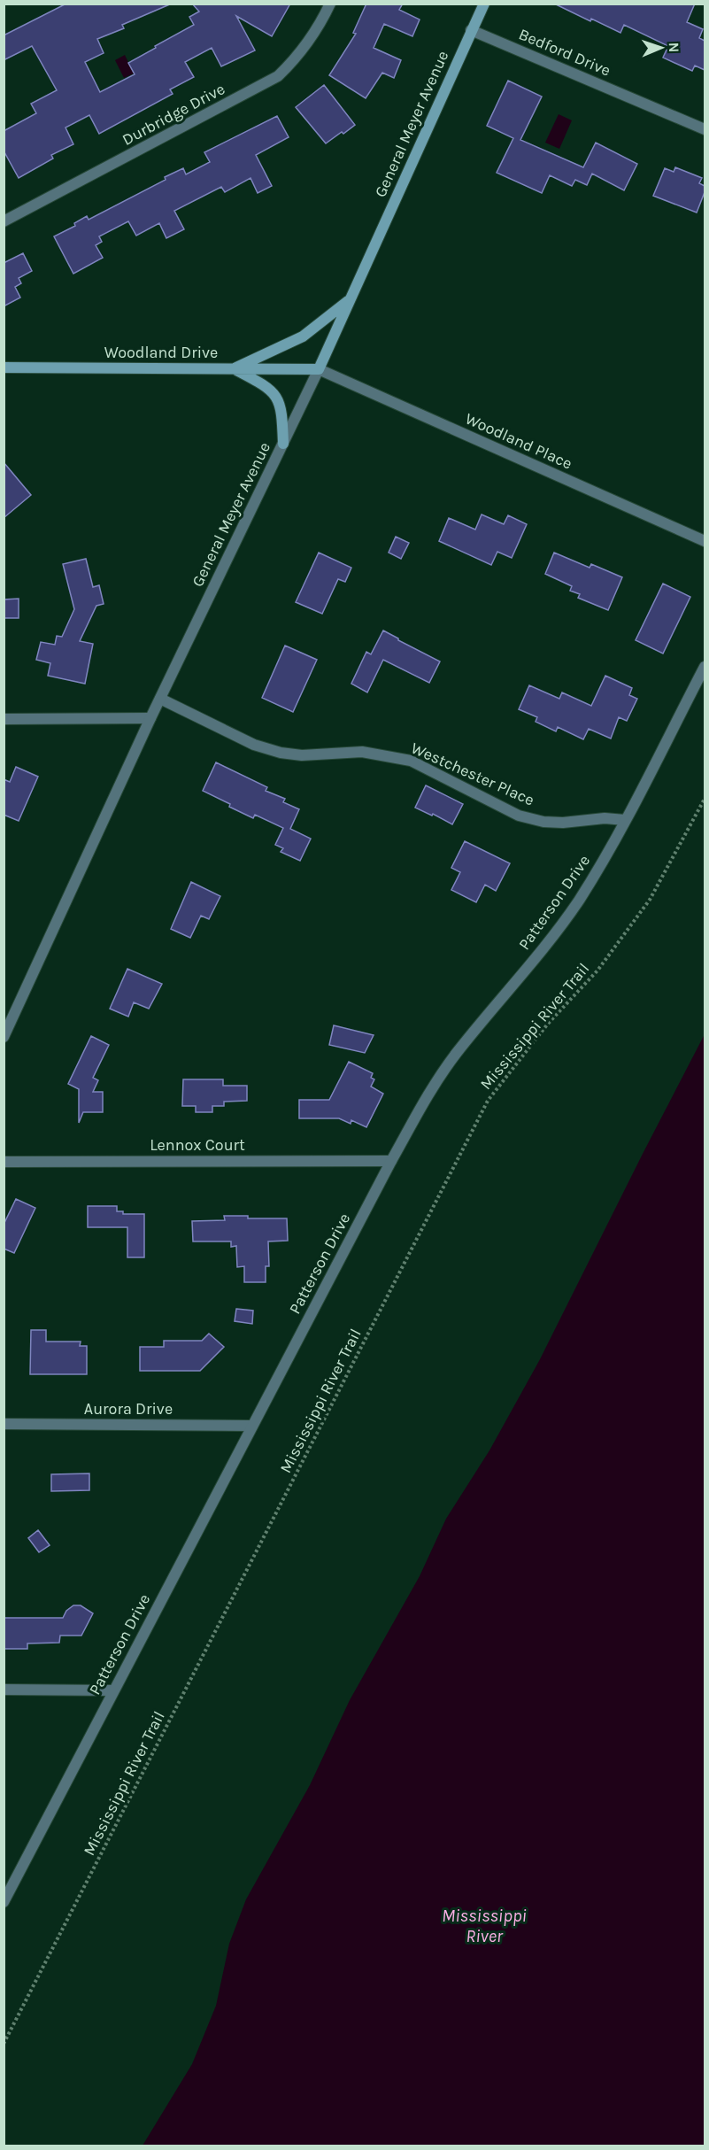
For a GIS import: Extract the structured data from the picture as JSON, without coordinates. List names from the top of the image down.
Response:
{
  "streets": {
    "main road": ["General Meyer Avenue", "Woodland Drive"],
    "street": [
      "Bedford Drive",
      "Durbridge Drive",
      "Woodland Place",
      "Westchester Place",
      "Patterson Drive",
      "Lennox Court",
      "Aurora Drive"
    ],
    "path": ["Mississippi River Trail"]
  },
  "crossings": [
    ["Bedford Drive", "General Meyer Avenue"],
    ["General Meyer Avenue", "Woodland Drive"],
    ["General Meyer Avenue", "Woodland Place"],
    ["General Meyer Avenue", "Westchester Place"],
    ["Woodland Drive", "Woodland Place"],
    ["Westchester Place", "Patterson Drive"],
    ["Patterson Drive", "Lennox Court"],
    ["Patterson Drive", "Aurora Drive"]
  ],
  "water": ["Mississippi River"],
  "north": "right"
}
